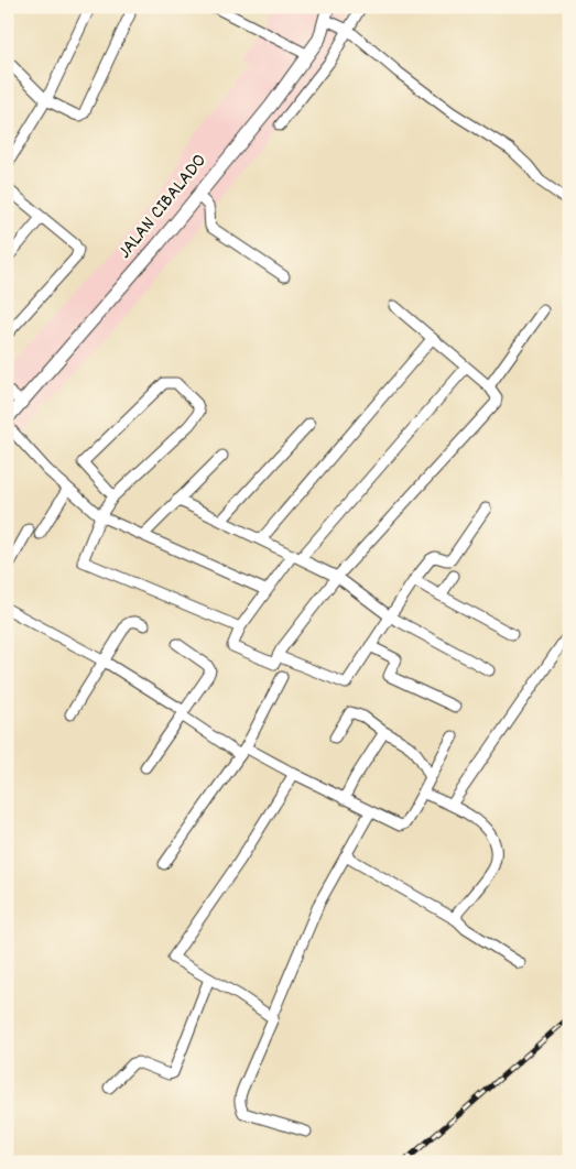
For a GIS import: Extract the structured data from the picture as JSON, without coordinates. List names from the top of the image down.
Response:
{
  "streets": {
    "street": ["JALAN CIBALADO"]
  }
}
